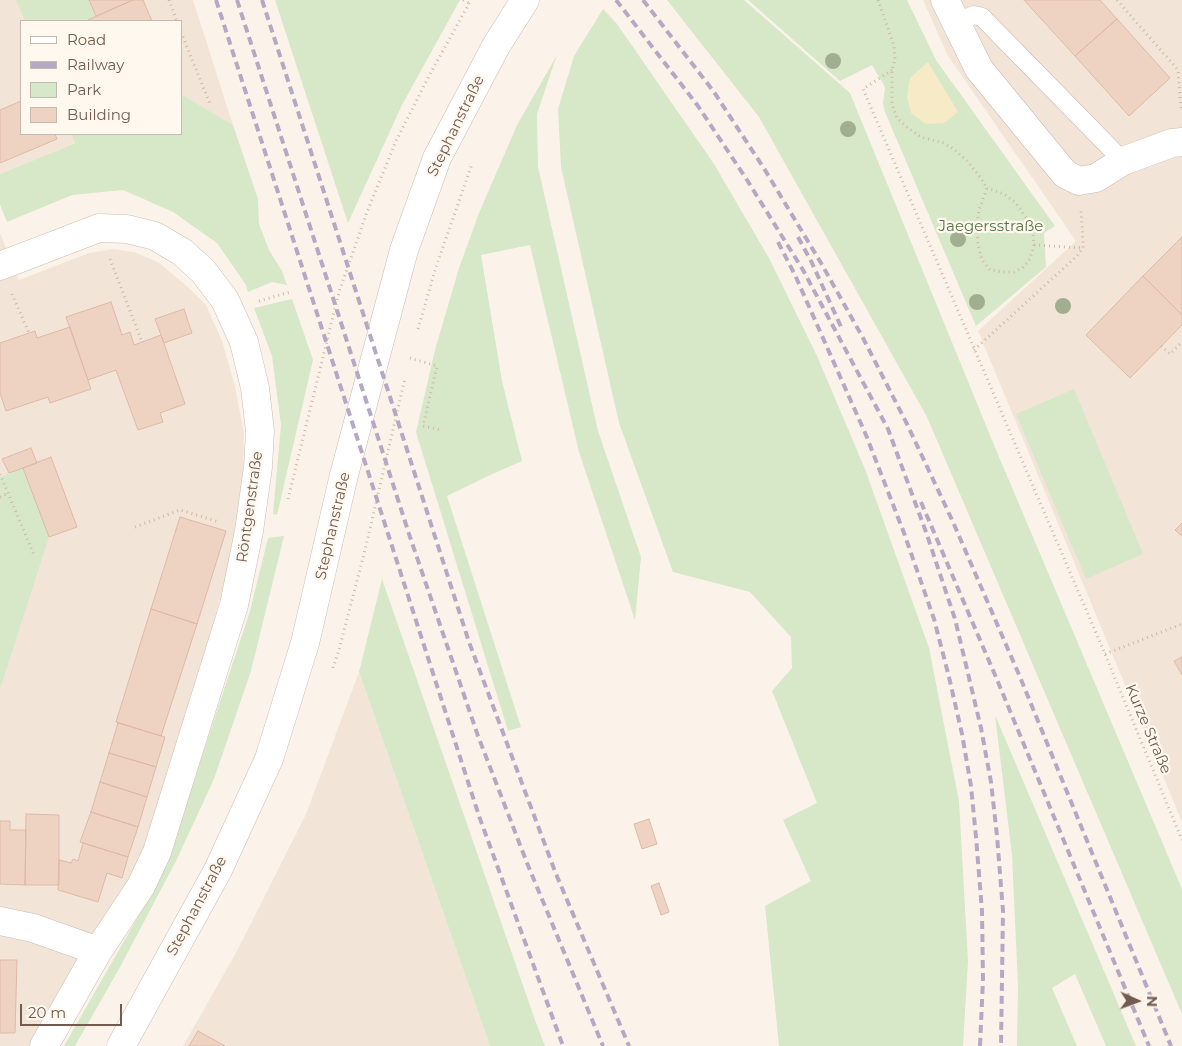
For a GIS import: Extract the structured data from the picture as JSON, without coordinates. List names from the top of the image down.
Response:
{
  "streets": {
    "street": ["Stephanstraße", "Röntgenstraße"],
    "path": ["Kurze Straße"]
  },
  "parks": ["Jaegersstraße"],
  "legend": [
    "Road",
    "Railway",
    "Park",
    "Building"
  ],
  "scale_bar": "20 m",
  "north": "right"
}
